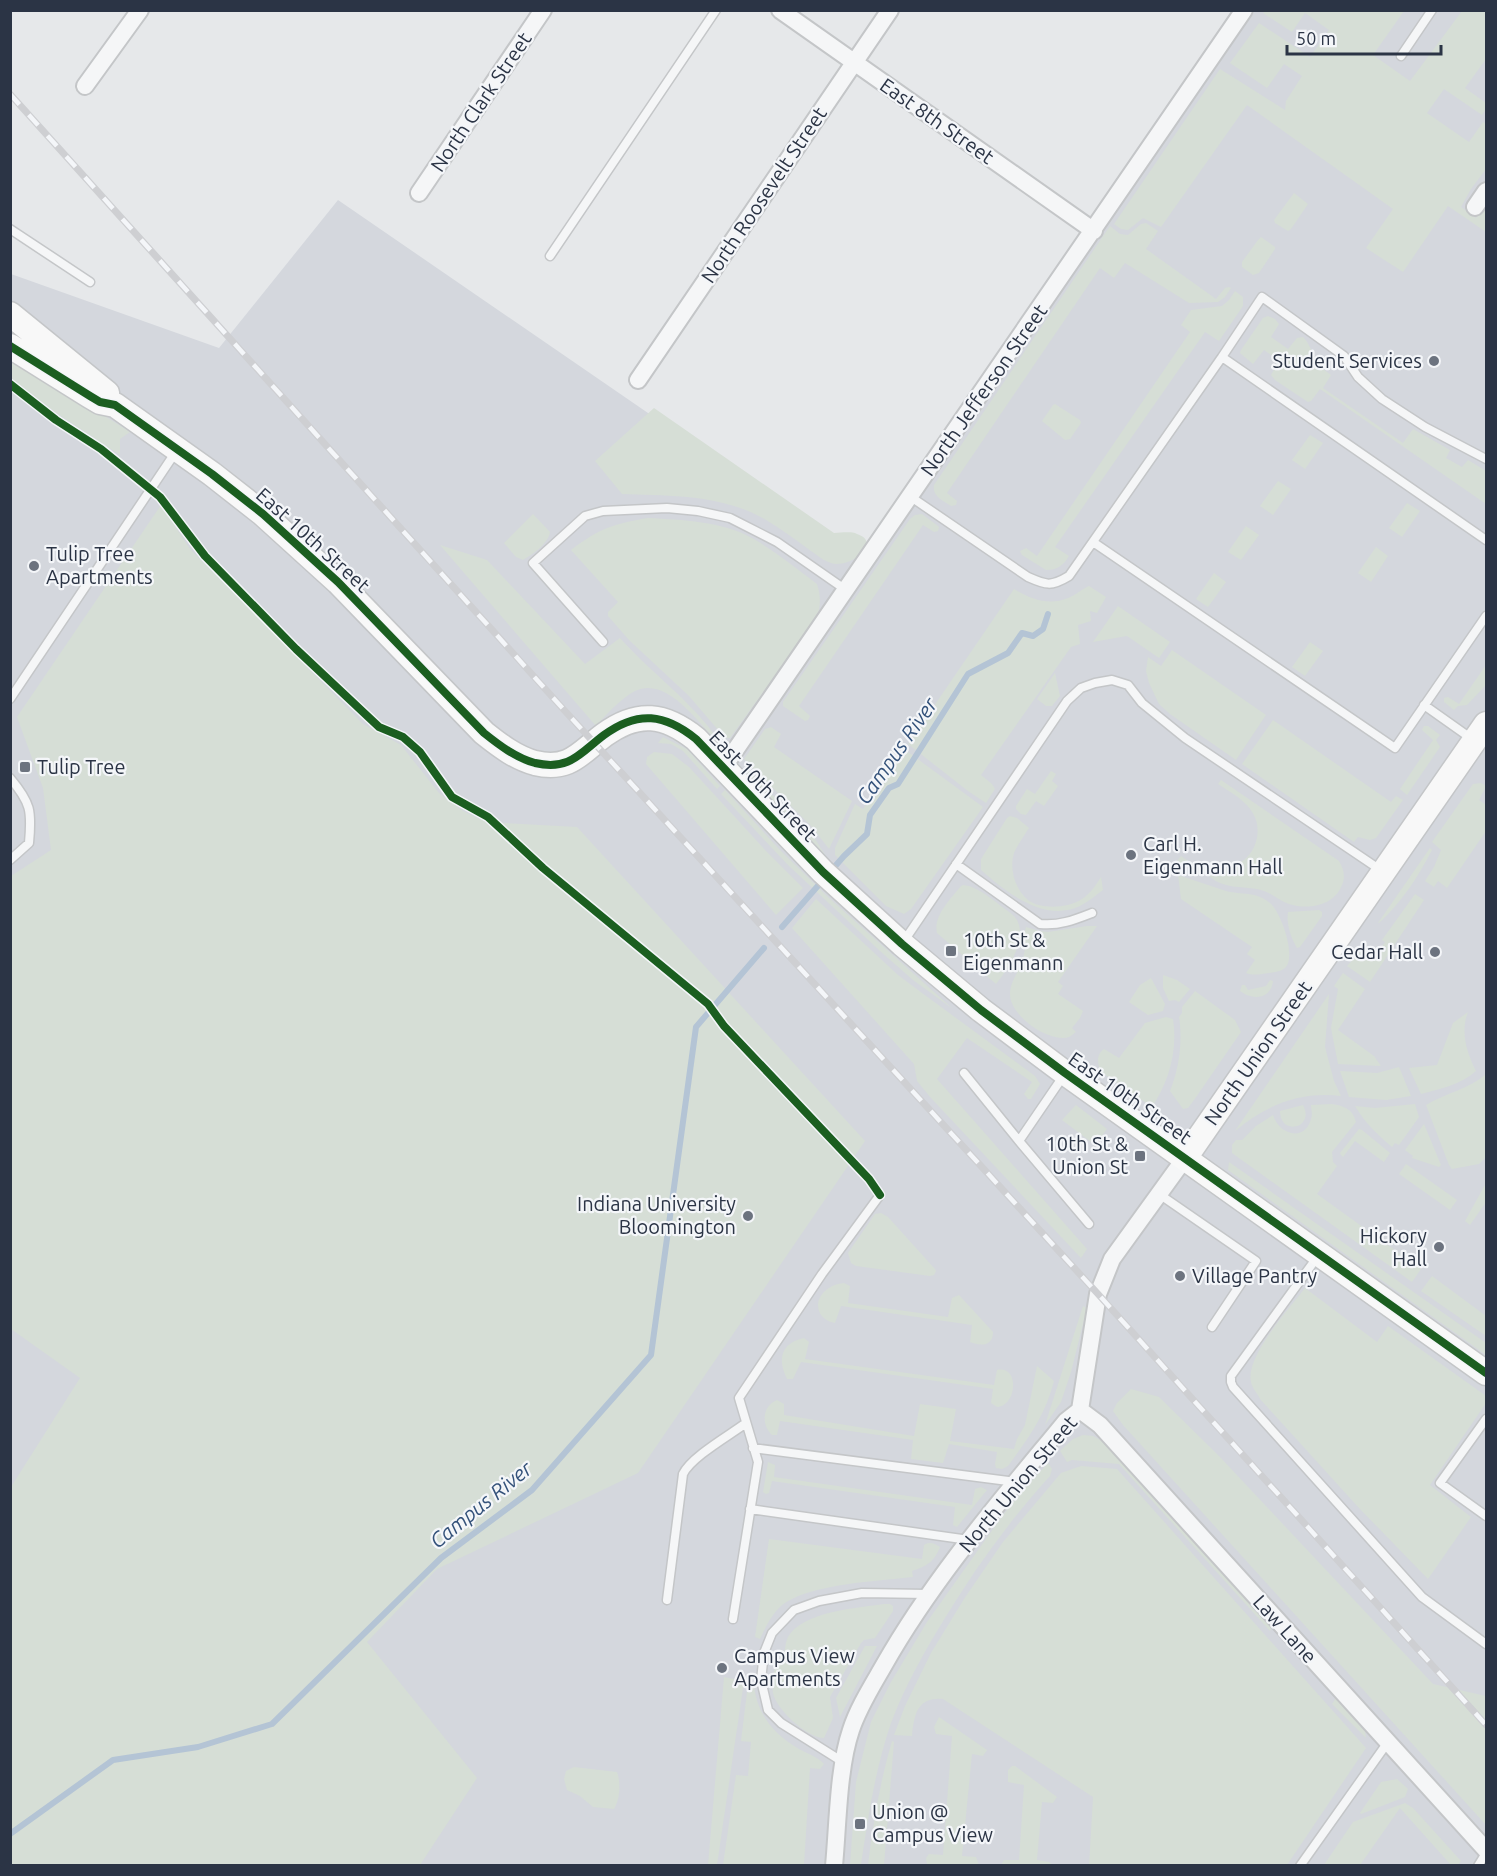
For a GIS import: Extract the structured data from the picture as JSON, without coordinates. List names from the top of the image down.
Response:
{
  "streets": {
    "street": [
      "North Clark Street",
      "East 8th Street",
      "North Roosevelt Street",
      "North Jefferson Street",
      "East 10th Street",
      "North Union Street",
      "Law Lane"
    ]
  },
  "crossings": [
    ["East 8th Street", "North Roosevelt Street"],
    ["East 8th Street", "North Jefferson Street"],
    ["North Jefferson Street", "East 10th Street"],
    ["East 10th Street", "North Union Street"],
    ["North Union Street", "Law Lane"]
  ],
  "water": ["Campus River"],
  "places": {
    "other": [
      "Student Services",
      "Tulip Tree Apartments",
      "Carl H. Eigenmann Hall",
      "Cedar Hall",
      "Indiana University Bloomington",
      "Hickory Hall",
      "Village Pantry",
      "Campus View Apartments"
    ],
    "transit": [
      "Tulip Tree",
      "10th St & Eigenmann",
      "10th St & Union St",
      "Union @ Campus View"
    ]
  },
  "scale_bar": "50 m"
}
